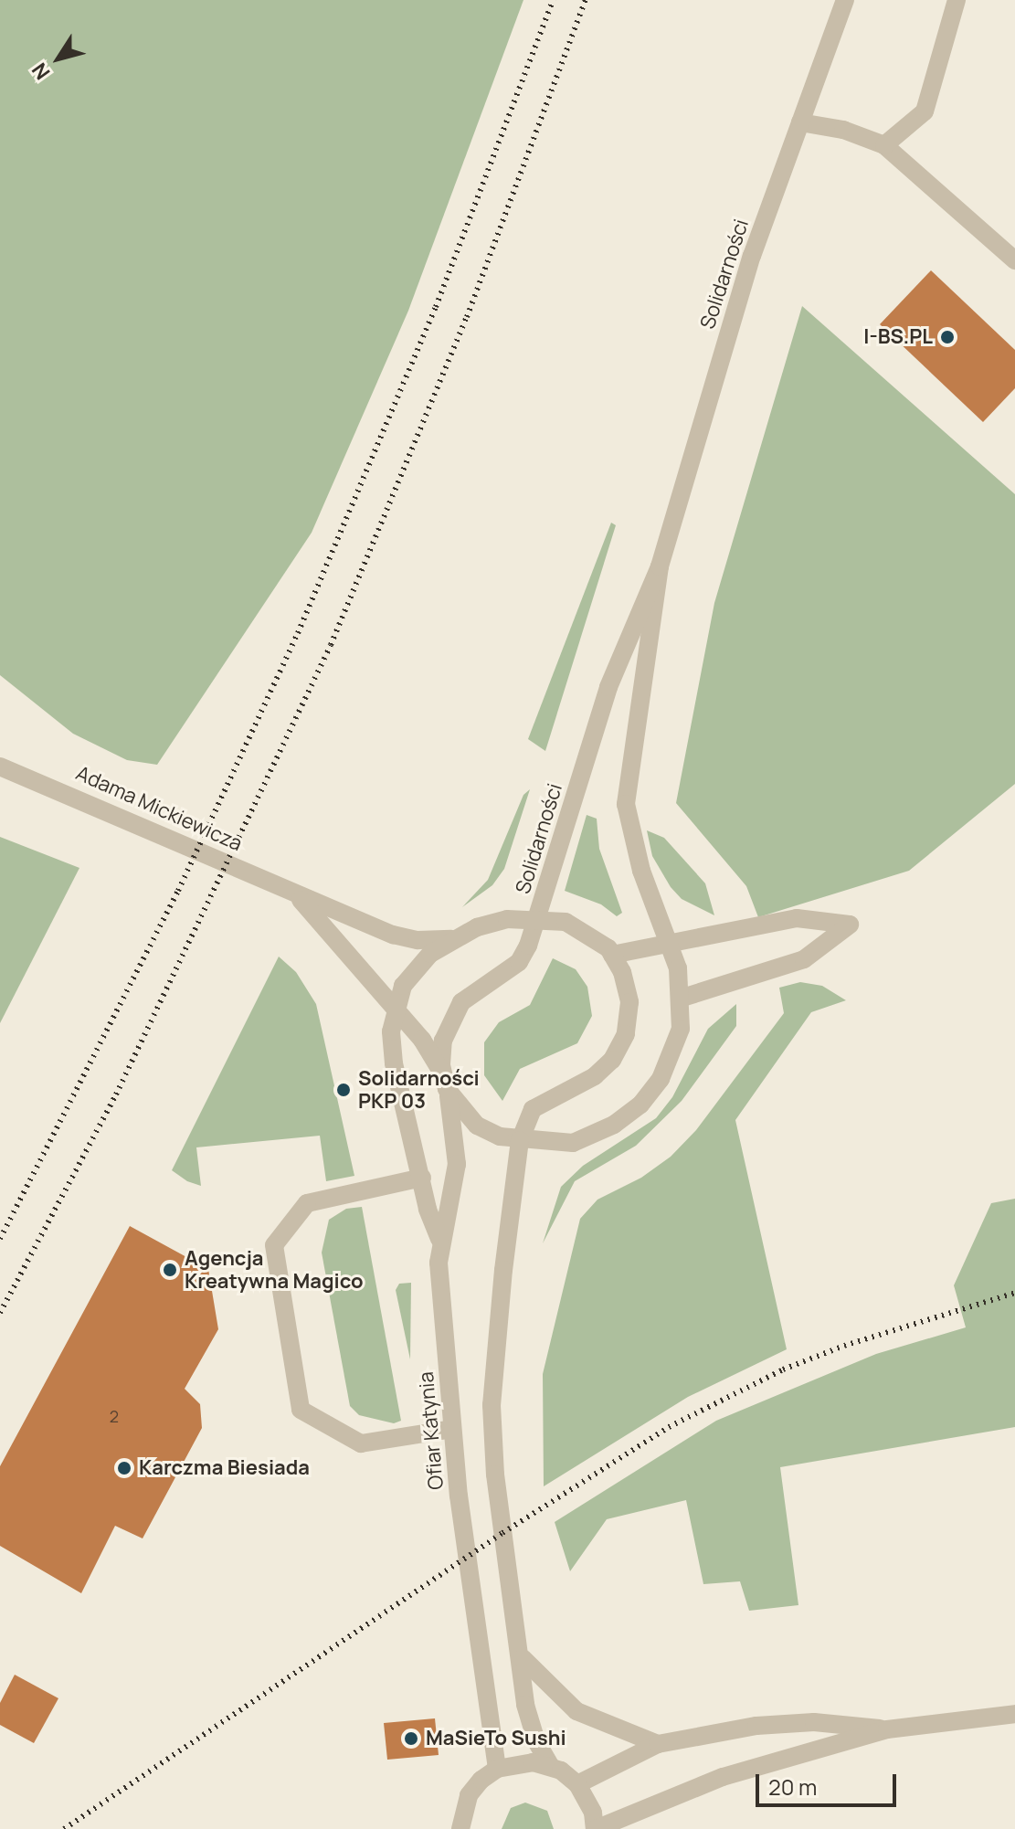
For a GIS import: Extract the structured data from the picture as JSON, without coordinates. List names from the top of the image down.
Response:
{
  "streets": {
    "street": ["Solidarności", "Adama Mickiewicza", "Ofiar Katynia"]
  },
  "crossings": [
    ["Solidarności", "Adama Mickiewicza"],
    ["Solidarności", "Ofiar Katynia"],
    ["Adama Mickiewicza", "Ofiar Katynia"]
  ],
  "places": [
    "I-BS.PL",
    "Solidarności PKP 03",
    "Agencja Kreatywna Magico",
    "Karczma Biesiada",
    "MaSieTo Sushi"
  ],
  "house_numbers": ["2"],
  "scale_bar": "20 m",
  "north": "bottom left"
}
